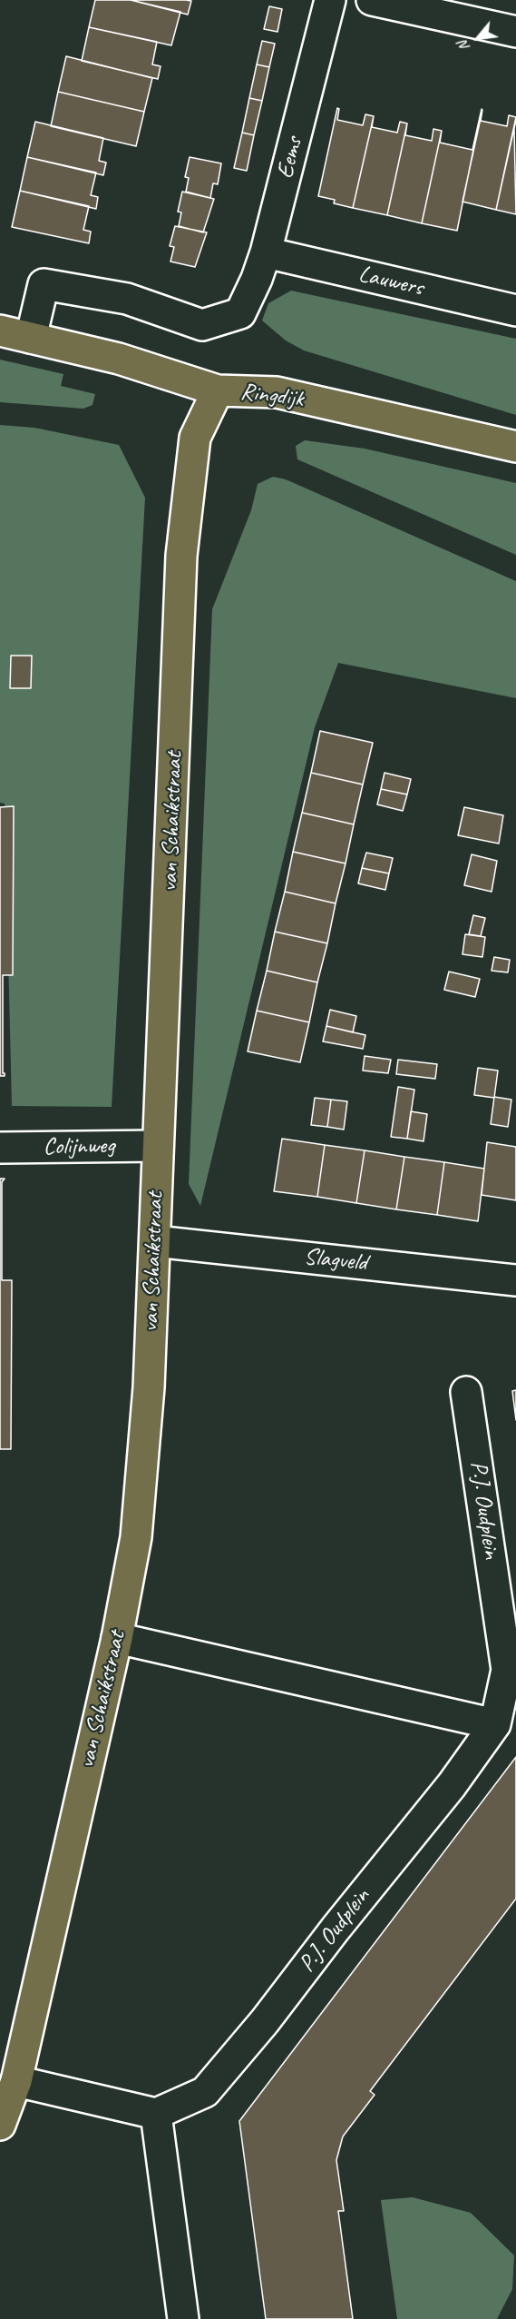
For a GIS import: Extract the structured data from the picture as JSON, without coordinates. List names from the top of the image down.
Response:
{
  "streets": {
    "main road": ["Ringdijk", "van Schaikstraat"],
    "street": [
      "Eems",
      "Lauwers",
      "Colijnweg",
      "Slagveld",
      "P.J. Oudplein"
    ]
  },
  "crossings": [
    ["Eems", "Lauwers"],
    ["Eems", "Ringdijk"],
    ["Ringdijk", "van Schaikstraat"],
    ["van Schaikstraat", "Colijnweg"],
    ["van Schaikstraat", "Slagveld"]
  ],
  "north": "bottom left"
}
